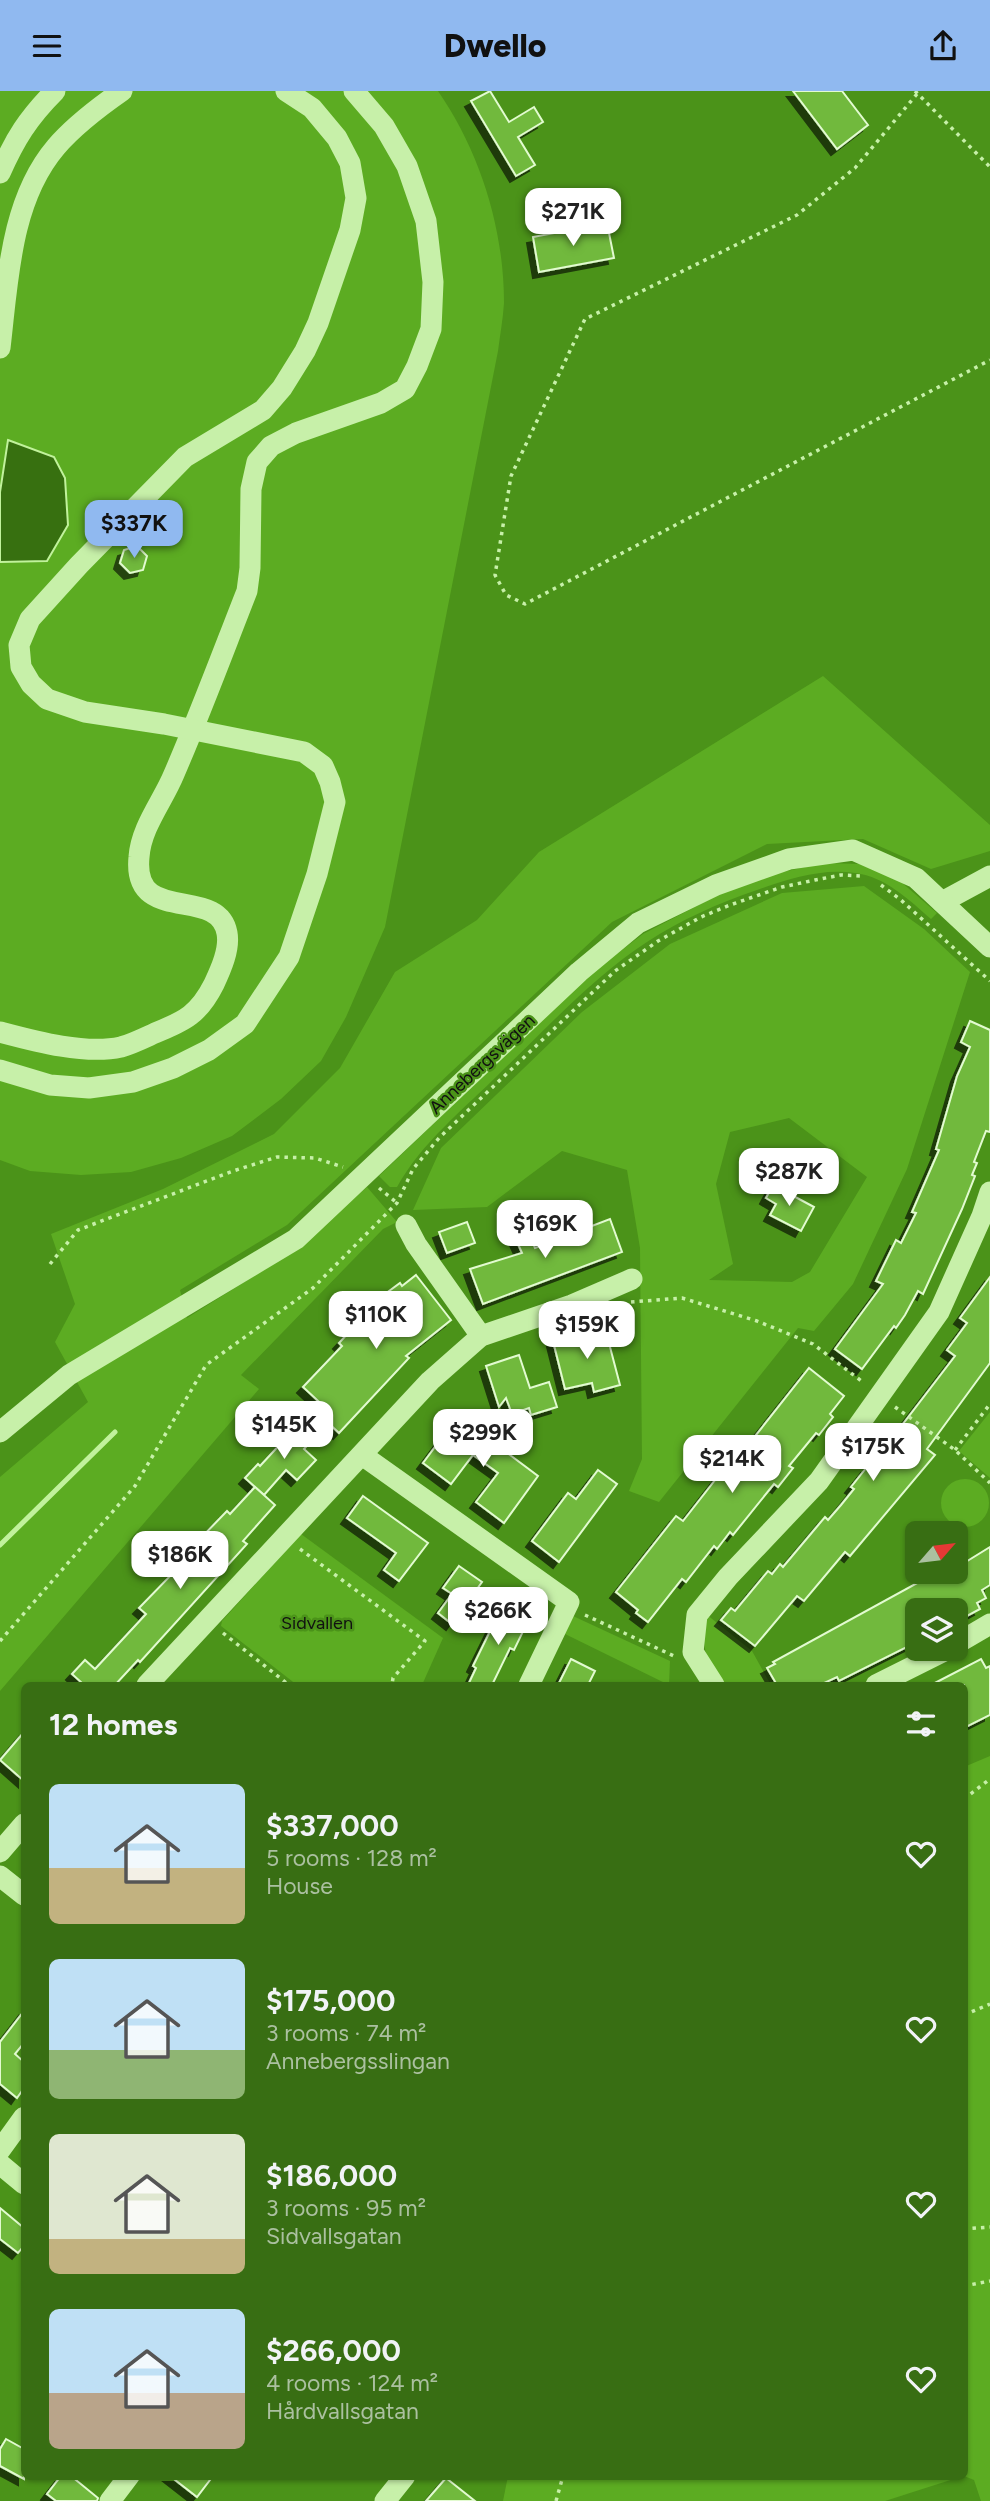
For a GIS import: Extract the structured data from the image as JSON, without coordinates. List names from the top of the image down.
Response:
{
  "streets": {
    "street": ["Annebergsvägen"]
  },
  "parks": ["Sidvallen"],
  "north": "top right",
  "page": {
    "header": "Dwello",
    "price": [
      "$271K",
      "$337K",
      "$287K",
      "$169K",
      "$110K",
      "$159K",
      "$145K",
      "$299K",
      "$175K",
      "$214K",
      "$186K",
      "$266K"
    ],
    "heading": "12 homes",
    "list": [
      {
        "name": "$337,000",
        "note": "5 rooms · 128 m² · House"
      },
      {
        "name": "$175,000",
        "note": "3 rooms · 74 m² · Annebergsslingan"
      },
      {
        "name": "$186,000",
        "note": "3 rooms · 95 m² · Sidvallsgatan"
      },
      {
        "name": "$266,000",
        "note": "4 rooms · 124 m² · Hårdvallsgatan"
      }
    ]
  }
}
